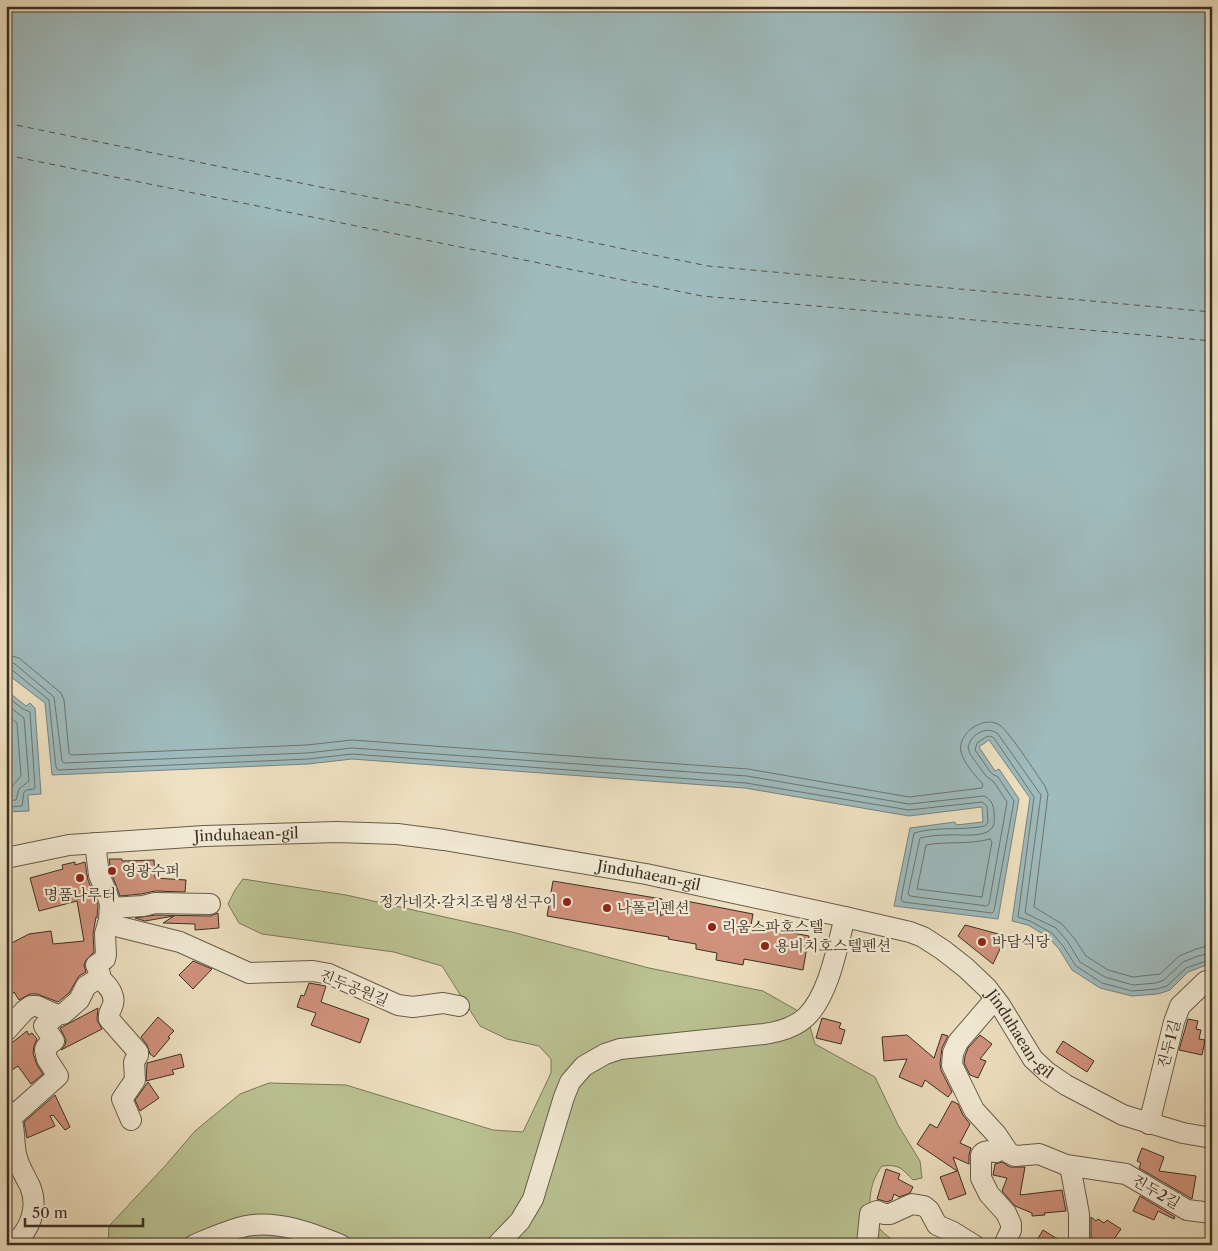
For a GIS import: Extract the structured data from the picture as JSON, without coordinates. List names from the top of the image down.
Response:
{
  "streets": {
    "street": [
      "Jinduhaean-gil",
      "진두공원길",
      "진두1길",
      "진두2길"
    ]
  },
  "crossings": [
    ["Jinduhaean-gil", "진두1길"],
    ["Jinduhaean-gil", "진두2길"]
  ],
  "places": [
    "영광수퍼",
    "명품나루터",
    "정가네갓·갈치조림생선구이",
    "나폴리펜션",
    "리움스파호스텔",
    "바담식당",
    "용비치호스텔펜션"
  ],
  "scale_bar": "50 m"
}
